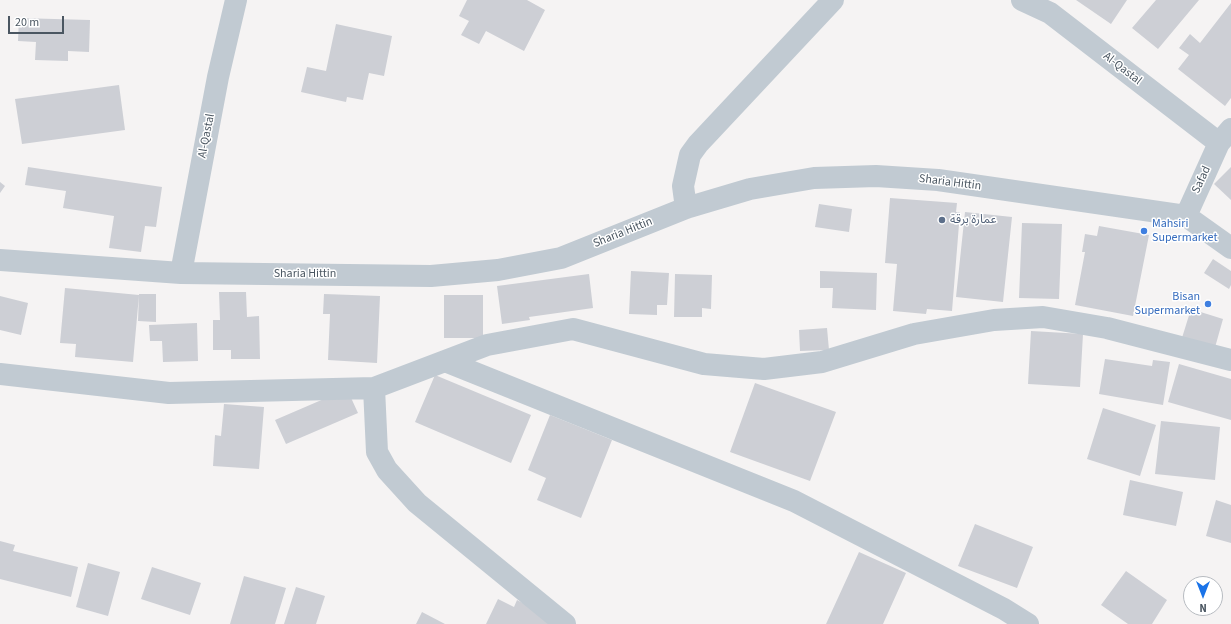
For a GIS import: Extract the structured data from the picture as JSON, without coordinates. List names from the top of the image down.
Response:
{
  "streets": {
    "street": ["Al-Qastal", "Safad", "Sharia Hittin"]
  },
  "crossings": [
    ["Al-Qastal", "Safad"],
    ["Al-Qastal", "Sharia Hittin"],
    ["Safad", "Sharia Hittin"]
  ],
  "places": ["عمارة برقة", "Mahsiri Supermarket", "Bisan Supermarket"],
  "scale_bar": "20 m",
  "north": "bottom"
}
